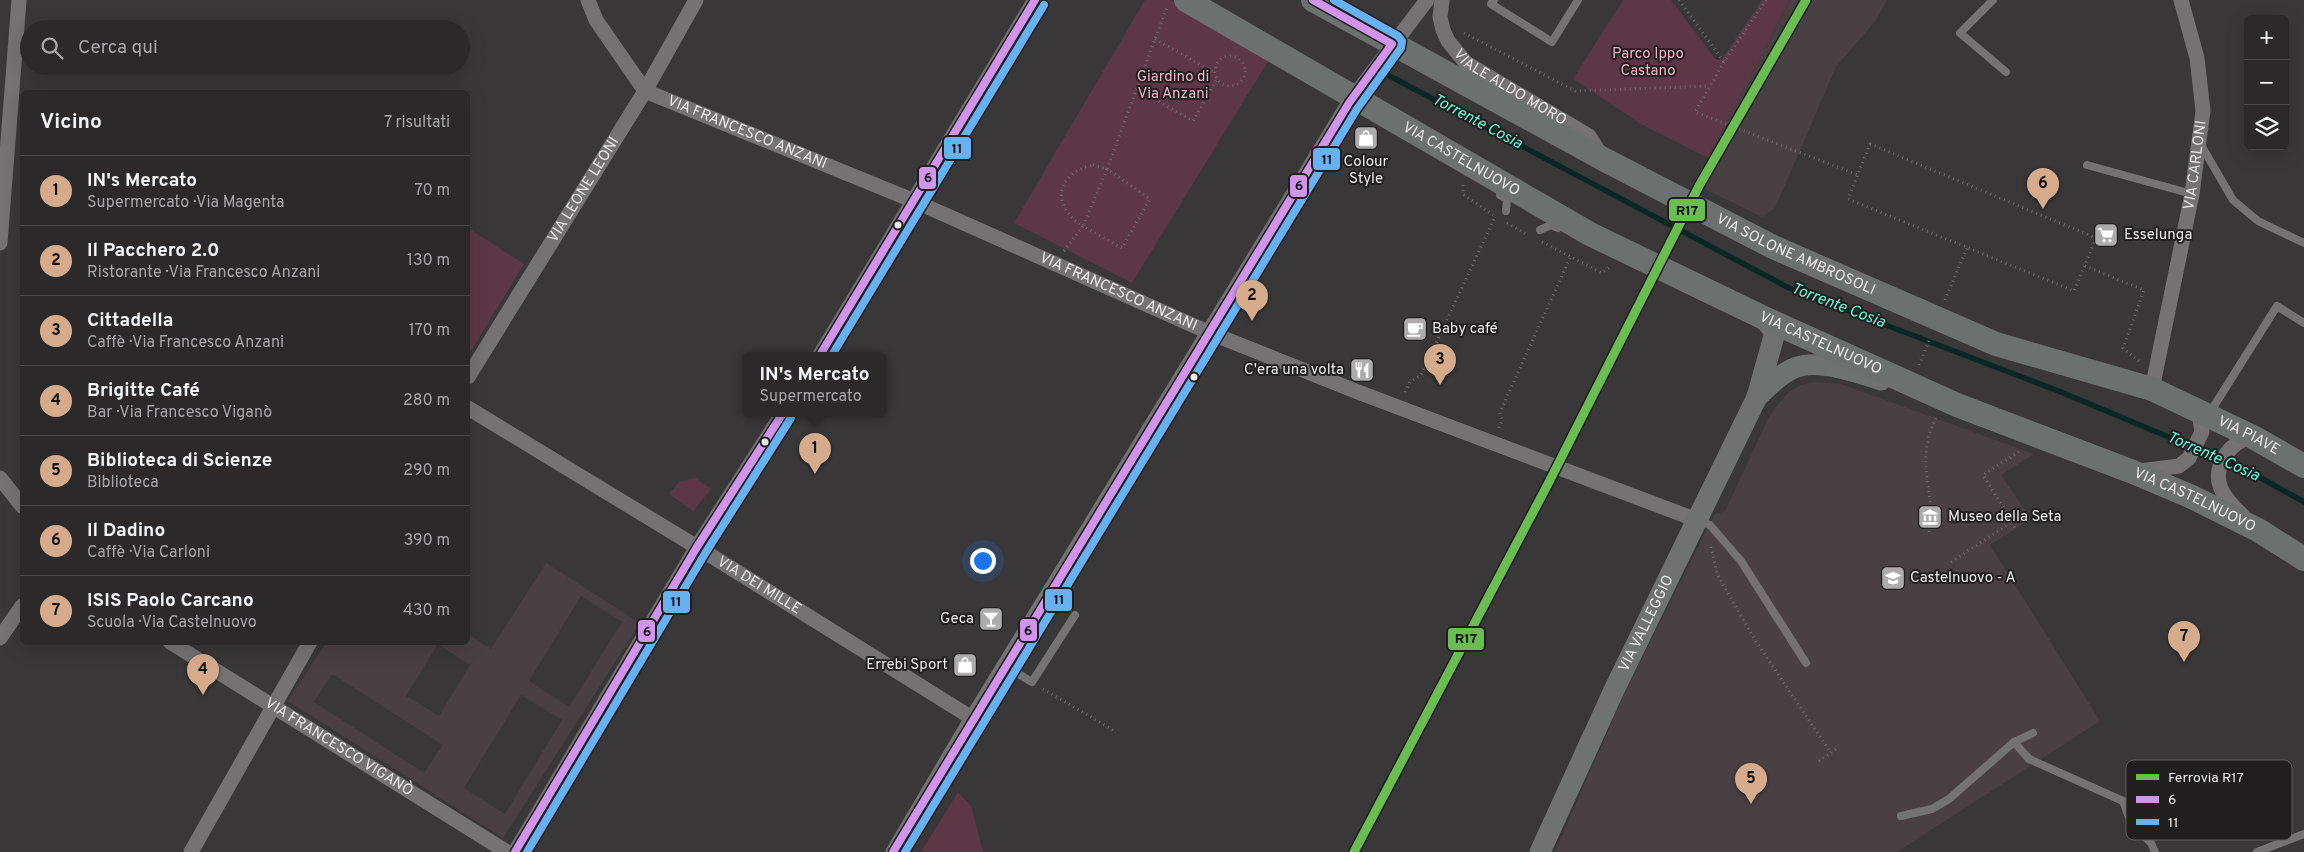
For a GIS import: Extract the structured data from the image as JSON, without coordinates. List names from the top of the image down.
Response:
{
  "streets": {
    "main road": ["VIA CASTELNUOVO", "VIA SOLONE AMBROSOLI", "VIA PIAVE"],
    "street": [
      "VIALE ALDO MORO",
      "VIA FRANCESCO ANZANI",
      "VIA CARLONI",
      "VIA LEONE LEONI",
      "VIA DEI MILLE",
      "VIA VALLEGGIO",
      "VIA FRANCESCO VIGANÒ"
    ]
  },
  "crossings": [
    ["VIALE ALDO MORO", "VIA SOLONE AMBROSOLI"],
    ["VIA FRANCESCO ANZANI", "VIA LEONE LEONI"],
    ["VIA FRANCESCO ANZANI", "VIA VALLEGGIO"],
    ["VIA CASTELNUOVO", "VIA VALLEGGIO"],
    ["VIA CARLONI", "VIA SOLONE AMBROSOLI"],
    ["VIA SOLONE AMBROSOLI", "VIA PIAVE"]
  ],
  "water": ["Torrente Cosia"],
  "parks": ["Parco Ippo Castano", "Giardino di Via Anzani"],
  "places": {
    "shop": ["Colour Style", "Errebi Sport"],
    "supermarket": ["Esselunga"],
    "cafe": ["Baby café"],
    "restaurant": ["C'era una volta"],
    "museum": ["Museo della Seta"],
    "school or university": ["Castelnuovo - A"],
    "bar": ["Geca"]
  },
  "lines": ["rail line R17", "transit line 6", "transit line 11"],
  "legend": ["Ferrovia R17", "6", "11"],
  "page": {
    "map_buttons": ["+", "−"],
    "search": "Cerca qui",
    "heading": ["Vicino", "7 risultati"],
    "list": [
      {
        "mark": "1",
        "name": "IN's Mercato",
        "note": "Supermercato · Via Magenta",
        "value": "70 m"
      },
      {
        "mark": "2",
        "name": "Il Pacchero 2.0",
        "note": "Ristorante · Via Francesco Anzani",
        "value": "130 m"
      },
      {
        "mark": "3",
        "name": "Cittadella",
        "note": "Caffè · Via Francesco Anzani",
        "value": "170 m"
      },
      {
        "mark": "4",
        "name": "Brigitte Café",
        "note": "Bar · Via Francesco Viganò",
        "value": "280 m"
      },
      {
        "mark": "5",
        "name": "Biblioteca di Scienze",
        "note": "Biblioteca",
        "value": "290 m"
      },
      {
        "mark": "6",
        "name": "Il Dadino",
        "note": "Caffè · Via Carloni",
        "value": "390 m"
      },
      {
        "mark": "7",
        "name": "ISIS Paolo Carcano",
        "note": "Scuola · Via Castelnuovo",
        "value": "430 m"
      }
    ],
    "pins": [
      "6",
      "2",
      "3",
      "1",
      "7",
      "4",
      "5"
    ],
    "popup": ["IN's Mercato", "Supermercato"]
  }
}
